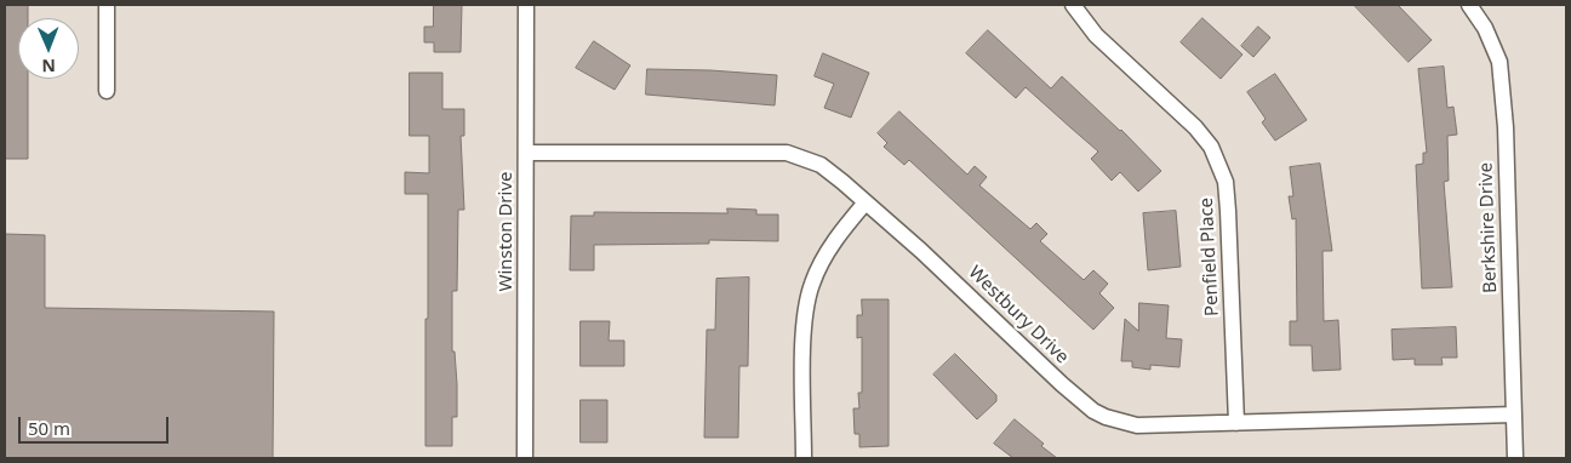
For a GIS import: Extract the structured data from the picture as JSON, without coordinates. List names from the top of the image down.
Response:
{
  "streets": {
    "street": [
      "Berkshire Drive",
      "Winston Drive",
      "Penfield Place",
      "Westbury Drive"
    ]
  },
  "crossings": [
    ["Berkshire Drive", "Westbury Drive"],
    ["Winston Drive", "Westbury Drive"],
    ["Penfield Place", "Westbury Drive"]
  ],
  "scale_bar": "50 m",
  "north": "bottom"
}
